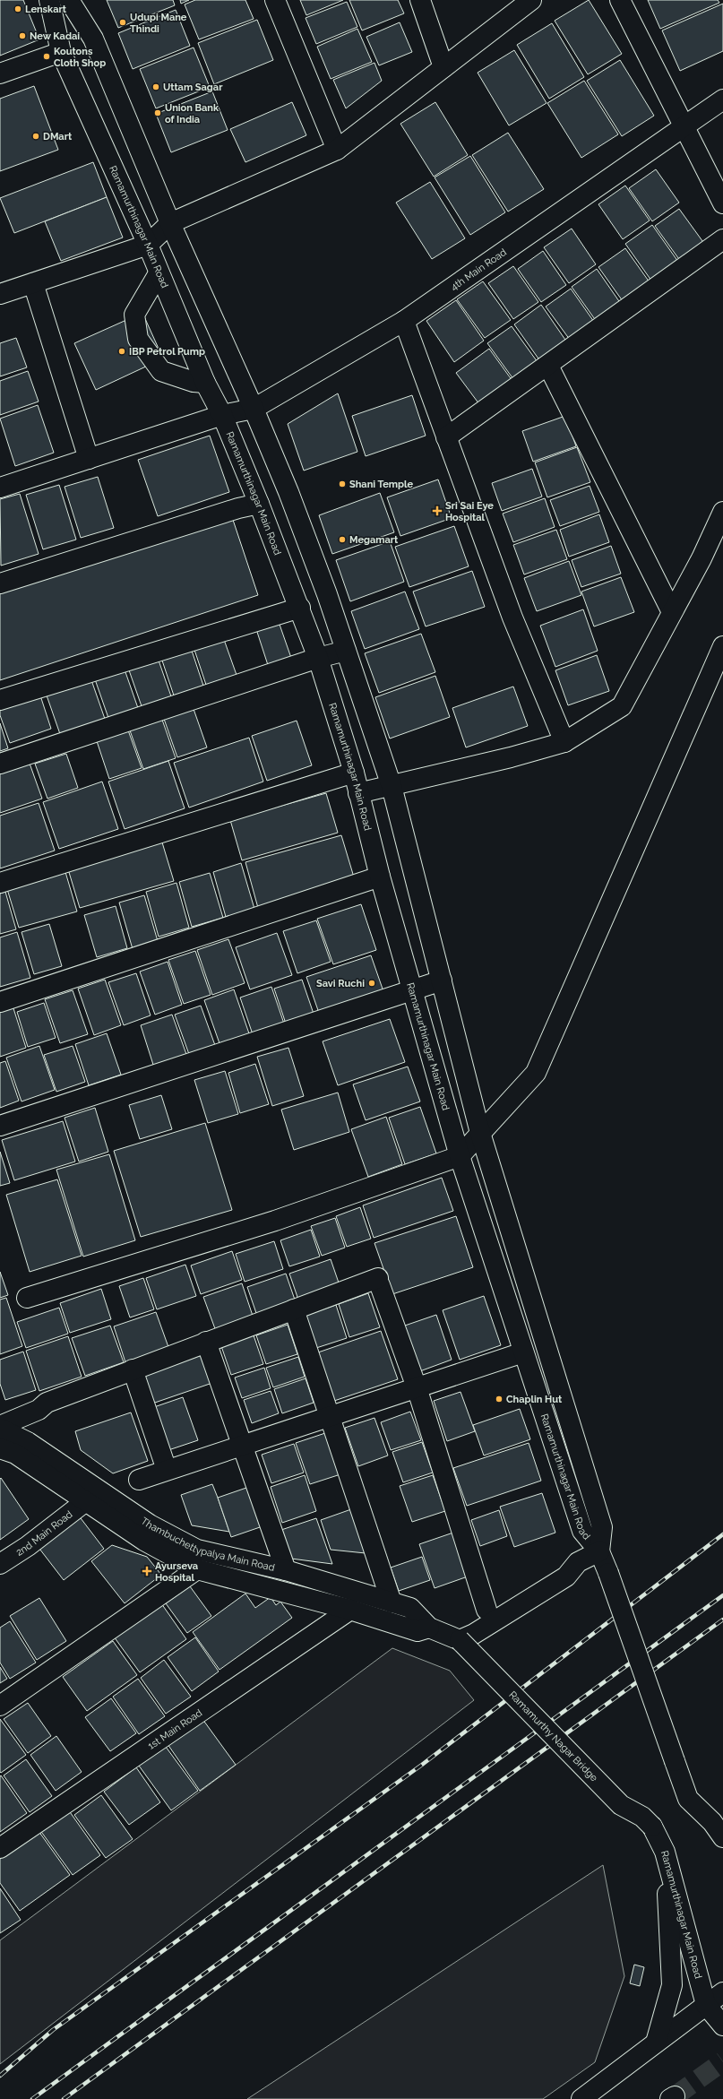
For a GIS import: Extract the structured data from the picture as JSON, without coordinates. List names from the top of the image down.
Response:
{
  "streets": {
    "street": [
      "Ramamurthinagar Main Road",
      "4th Main Road",
      "2nd Main Road",
      "Thambuchettypalya Main Road",
      "1st Main Road",
      "Ramamurthy Nagar Bridge"
    ]
  },
  "crossings": [
    ["Ramamurthinagar Main Road", "4th Main Road"],
    ["Ramamurthinagar Main Road", "Thambuchettypalya Main Road"],
    ["Ramamurthinagar Main Road", "Ramamurthy Nagar Bridge"],
    ["2nd Main Road", "Thambuchettypalya Main Road"],
    ["Thambuchettypalya Main Road", "1st Main Road"],
    ["Thambuchettypalya Main Road", "Ramamurthy Nagar Bridge"]
  ],
  "places": {
    "other": [
      "Lenskart",
      "Udupi Mane Thindi",
      "New Kadai",
      "Koutons Cloth Shop",
      "Uttam Sagar",
      "Union Bank of India",
      "DMart",
      "IBP Petrol Pump",
      "Shani Temple",
      "Megamart",
      "Savi Ruchi",
      "Chaplin Hut"
    ],
    "health": ["Sri Sai Eye Hospital", "Ayurseva Hospital"]
  }
}
